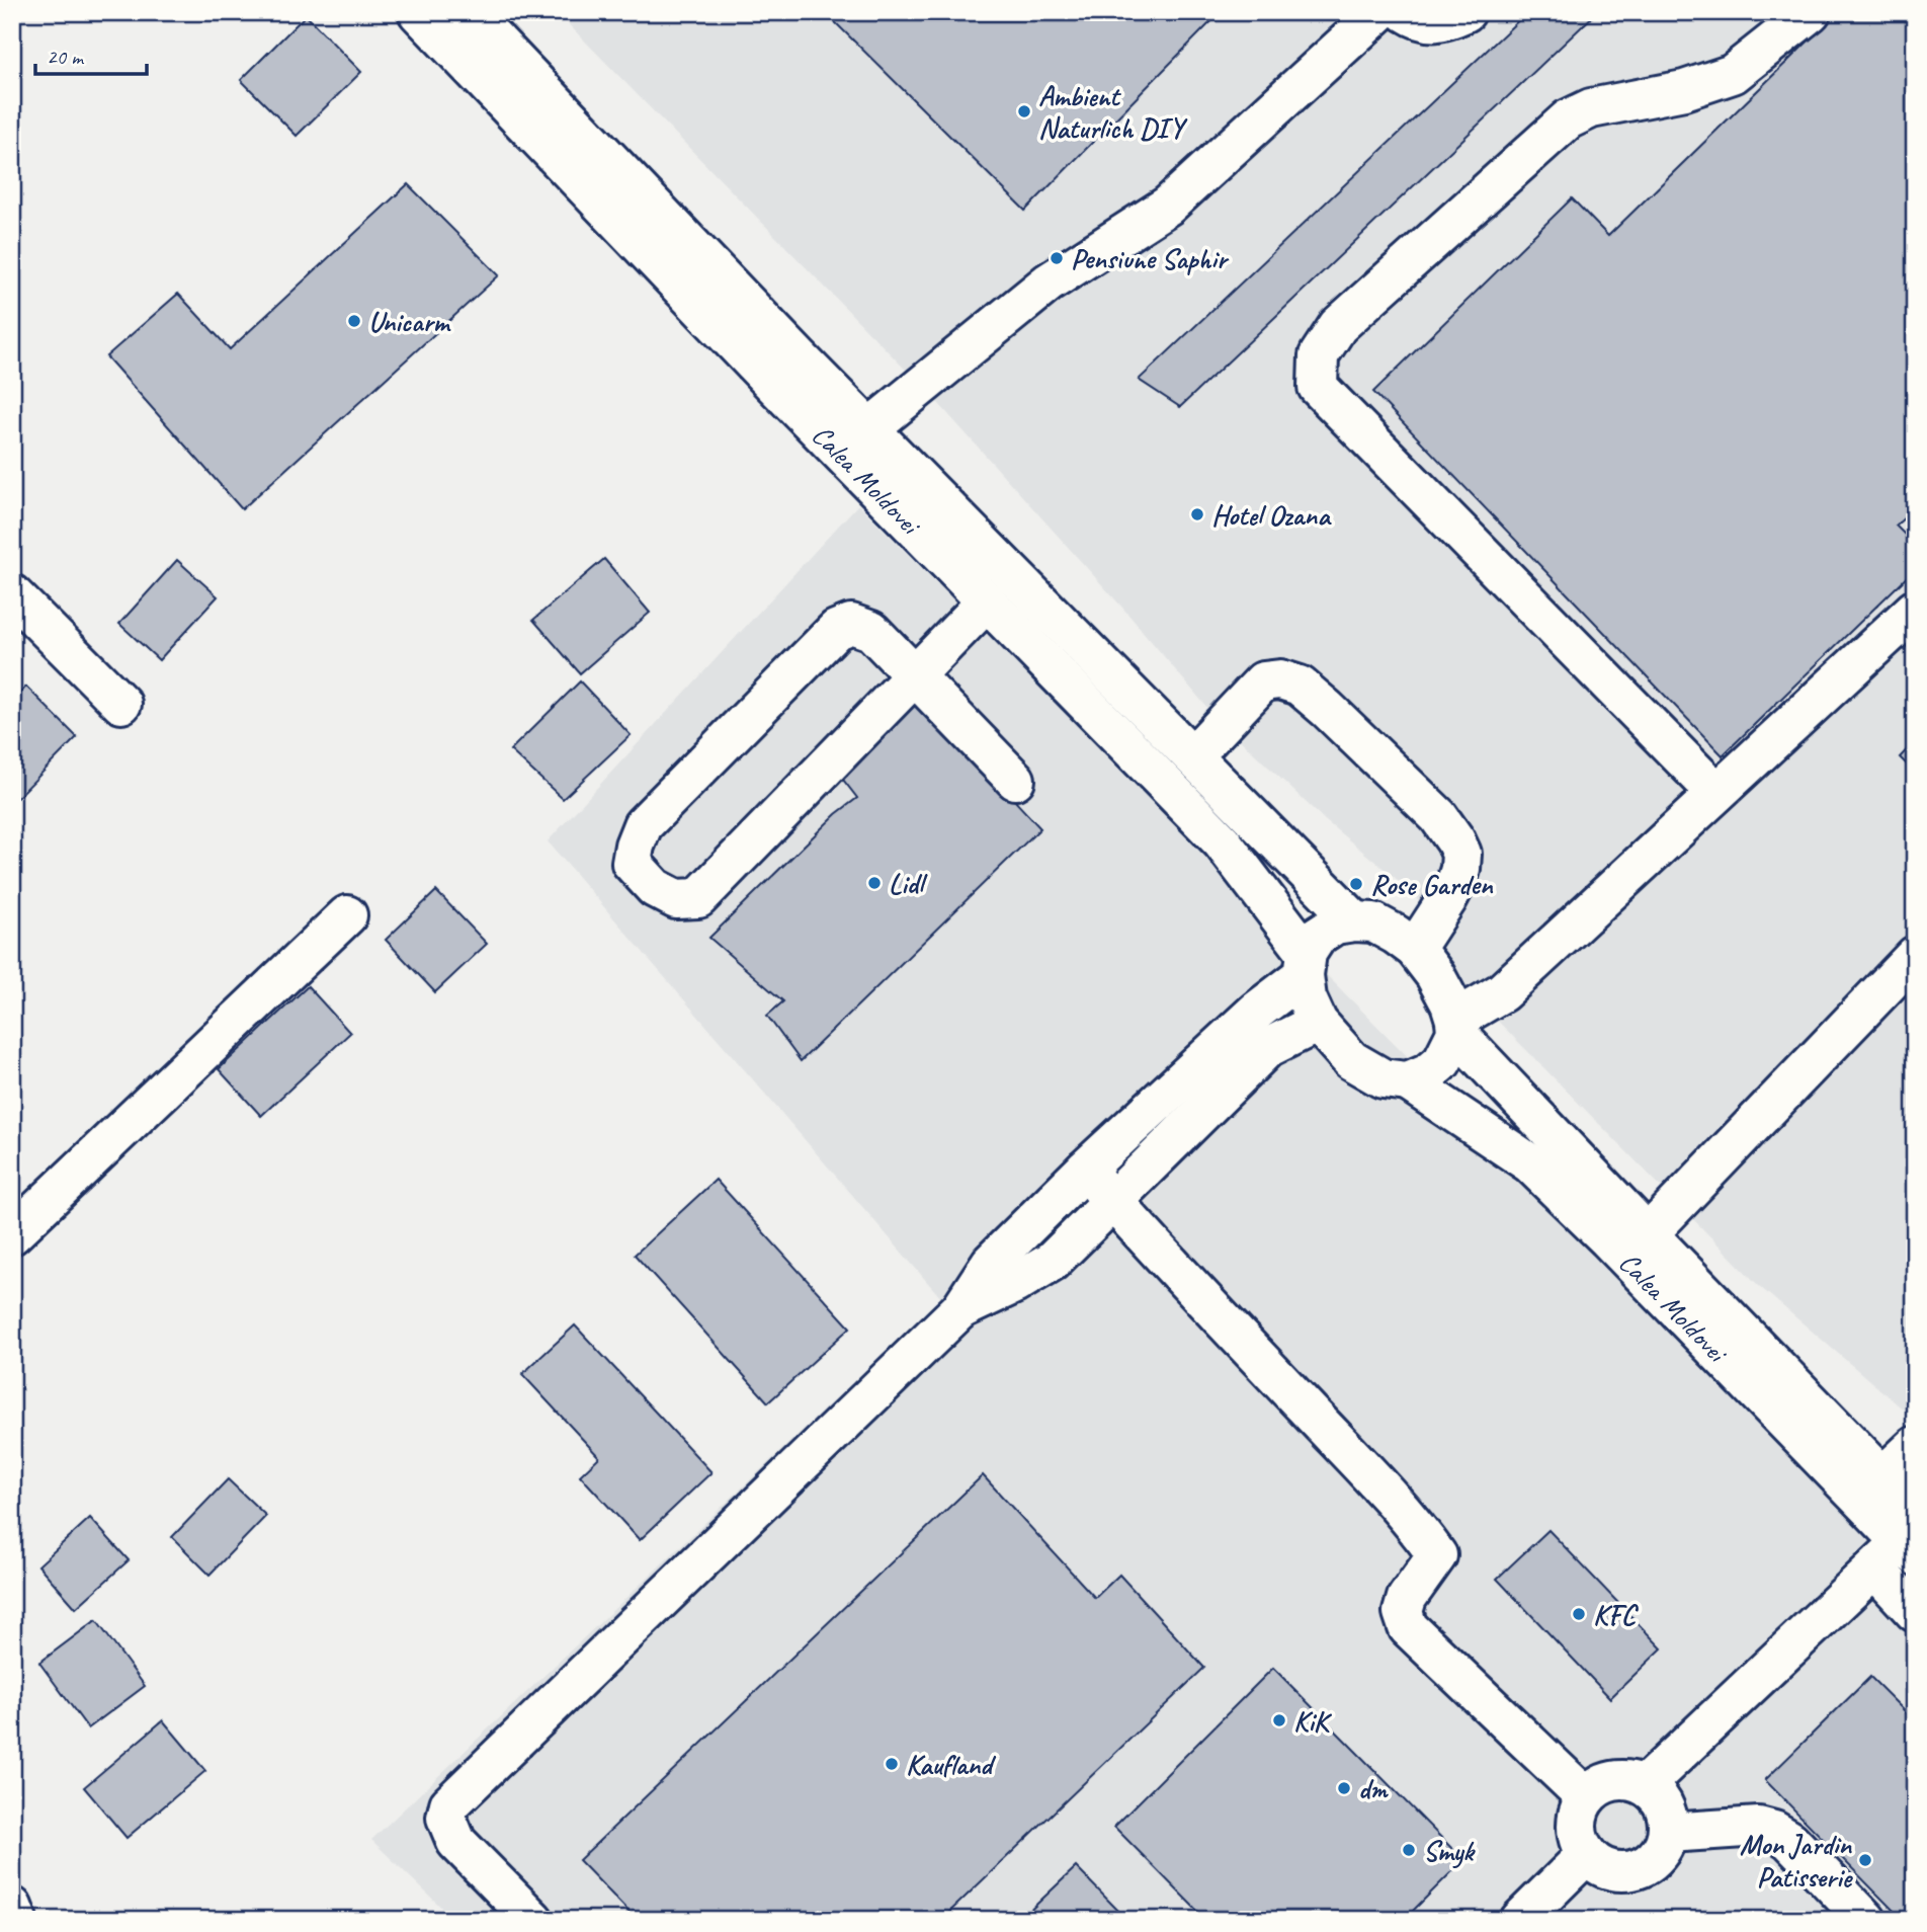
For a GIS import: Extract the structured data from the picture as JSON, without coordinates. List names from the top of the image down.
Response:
{
  "streets": {
    "main road": ["Calea Moldovei"]
  },
  "places": [
    "Ambient Naturlich DIY",
    "Pensiune Saphir",
    "Unicarm",
    "Hotel Ozana",
    "Lidl",
    "Rose Garden",
    "KFC",
    "KiK",
    "Kaufland",
    "dm",
    "Smyk",
    "Mon Jardin Patisserie"
  ],
  "scale_bar": "20 m"
}
